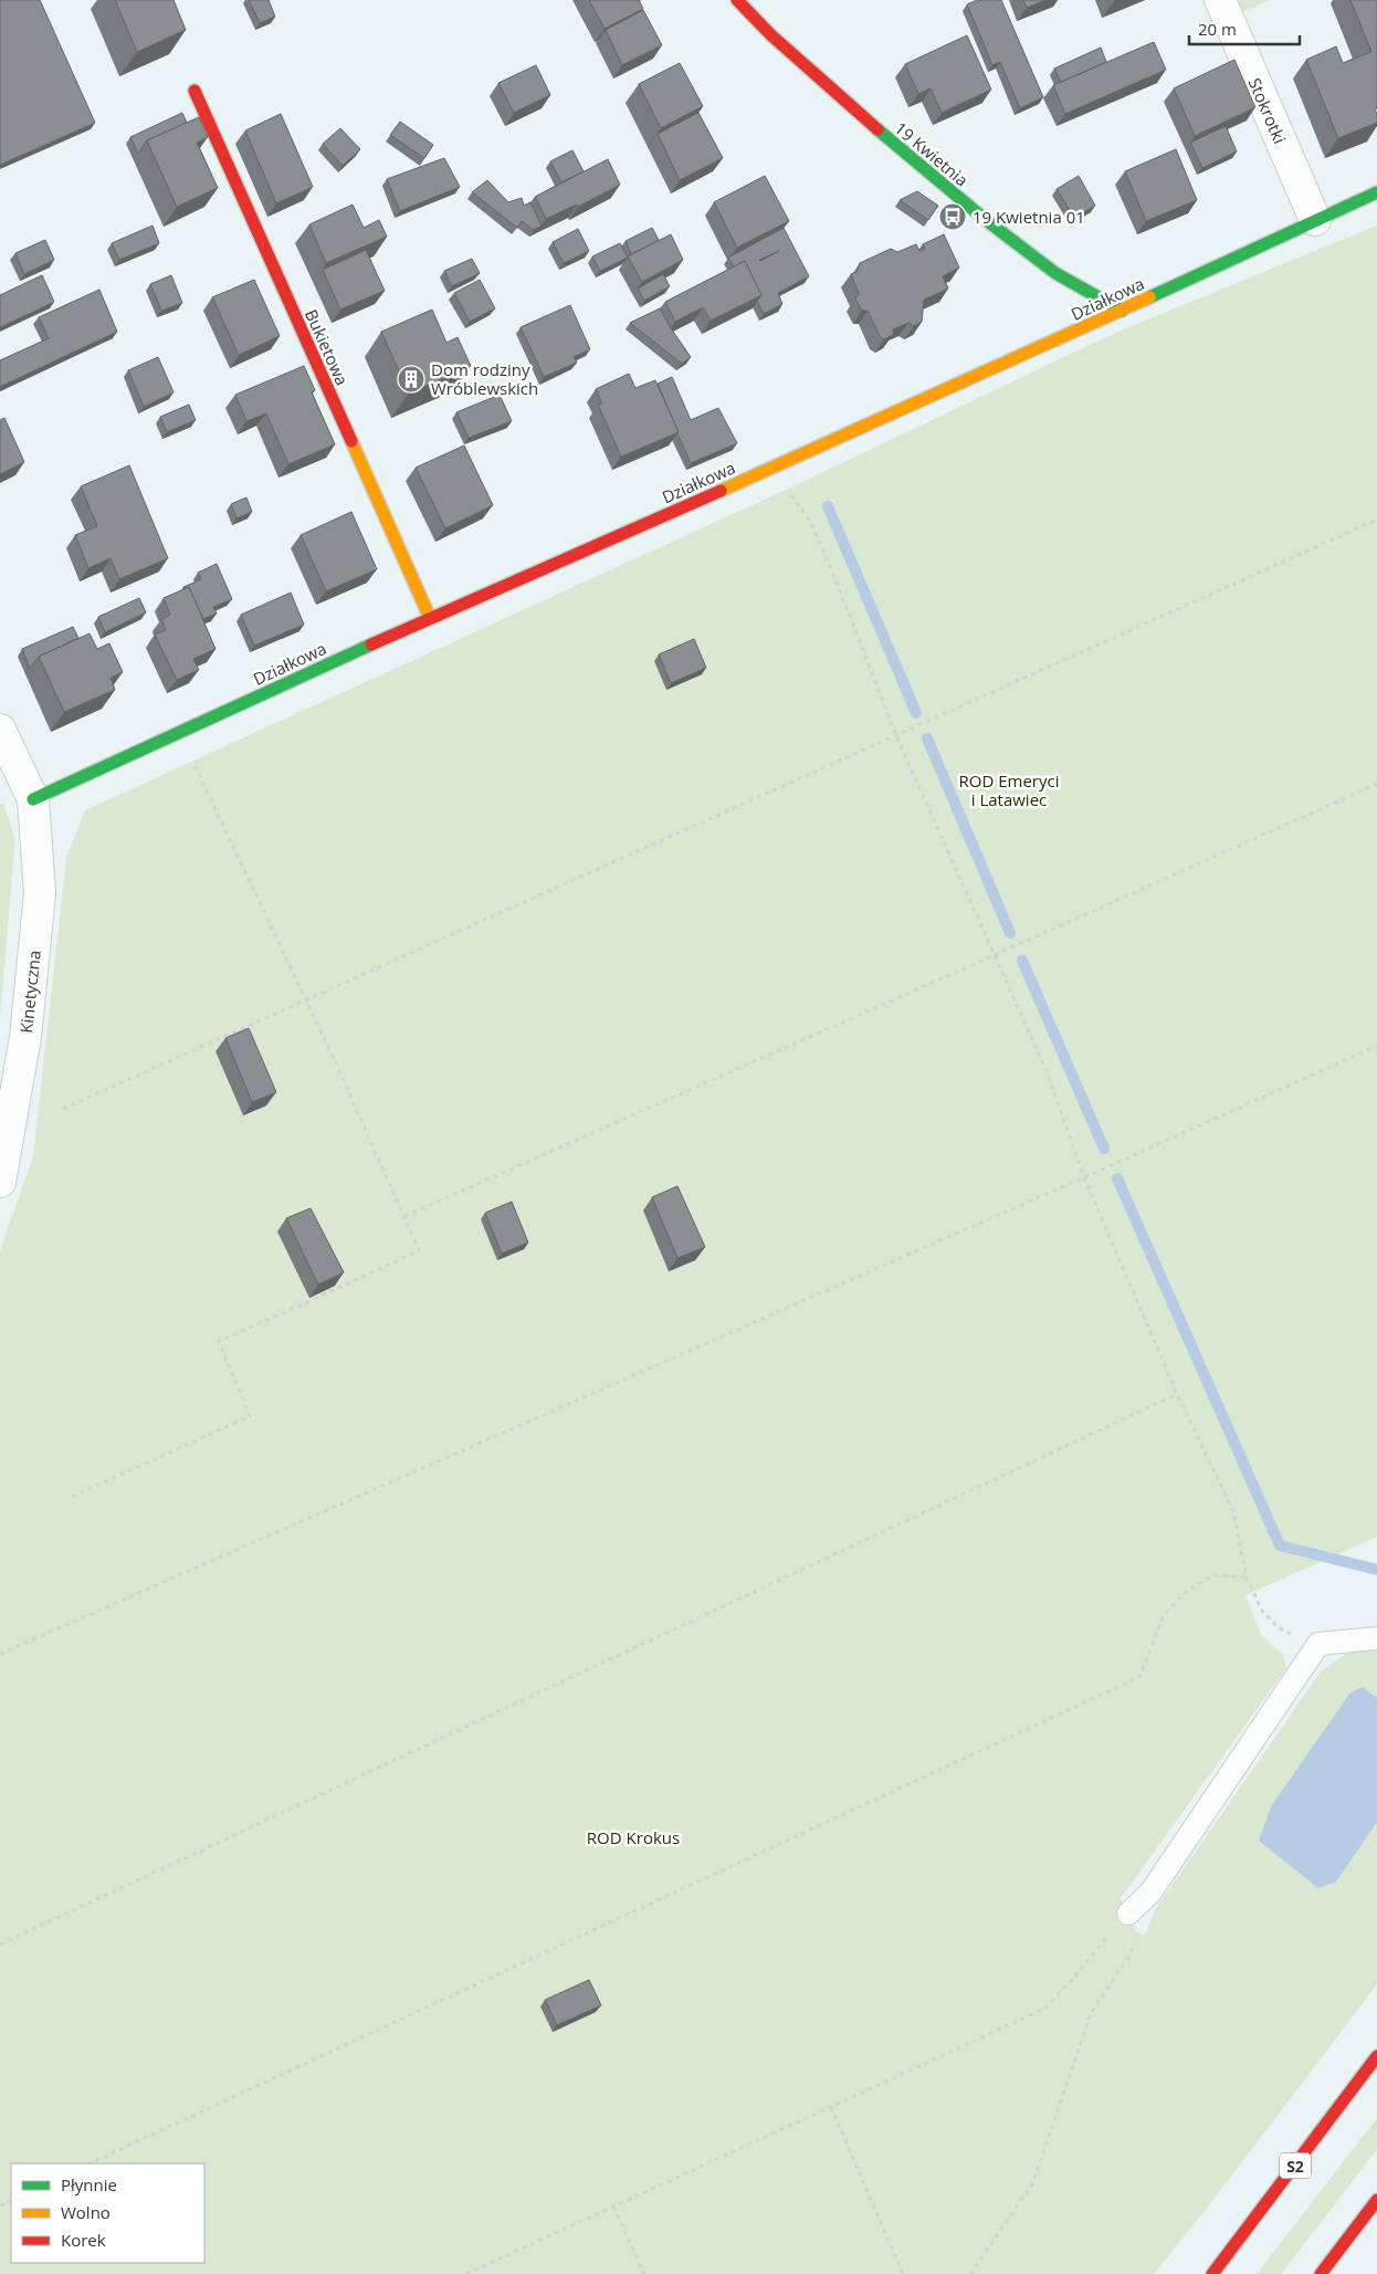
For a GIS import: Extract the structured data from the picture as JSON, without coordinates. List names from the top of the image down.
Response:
{
  "streets": {
    "main road": [
      "19 Kwietnia",
      "Działkowa",
      "Bukietowa",
      "S2"
    ],
    "street": ["Stokrotki", "Kinetyczna"]
  },
  "crossings": [
    ["Stokrotki", "Działkowa"],
    ["19 Kwietnia", "Działkowa"],
    ["Działkowa", "Bukietowa"],
    ["Działkowa", "Kinetyczna"]
  ],
  "parks": ["ROD Emeryci i Latawiec", "ROD Krokus"],
  "places": {
    "bus stop": ["19 Kwietnia 01"],
    "building": ["Dom rodziny Wróblewskich"]
  },
  "legend": ["Płynnie", "Wolno", "Korek"],
  "scale_bar": "20 m"
}
